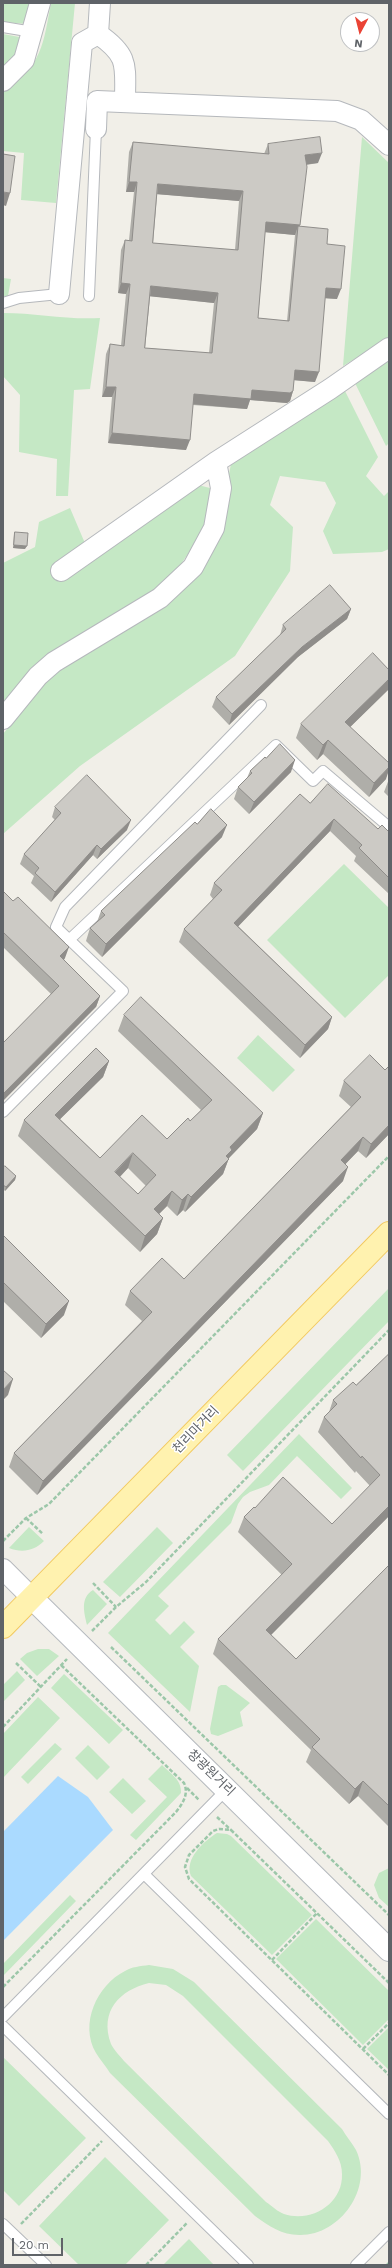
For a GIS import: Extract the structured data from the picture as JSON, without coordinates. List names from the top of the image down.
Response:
{
  "streets": {
    "main road": ["천리마거리", "창광원거리"]
  },
  "crossings": [
    ["천리마거리", "창광원거리"]
  ],
  "scale_bar": "20 m",
  "north": "bottom"
}
